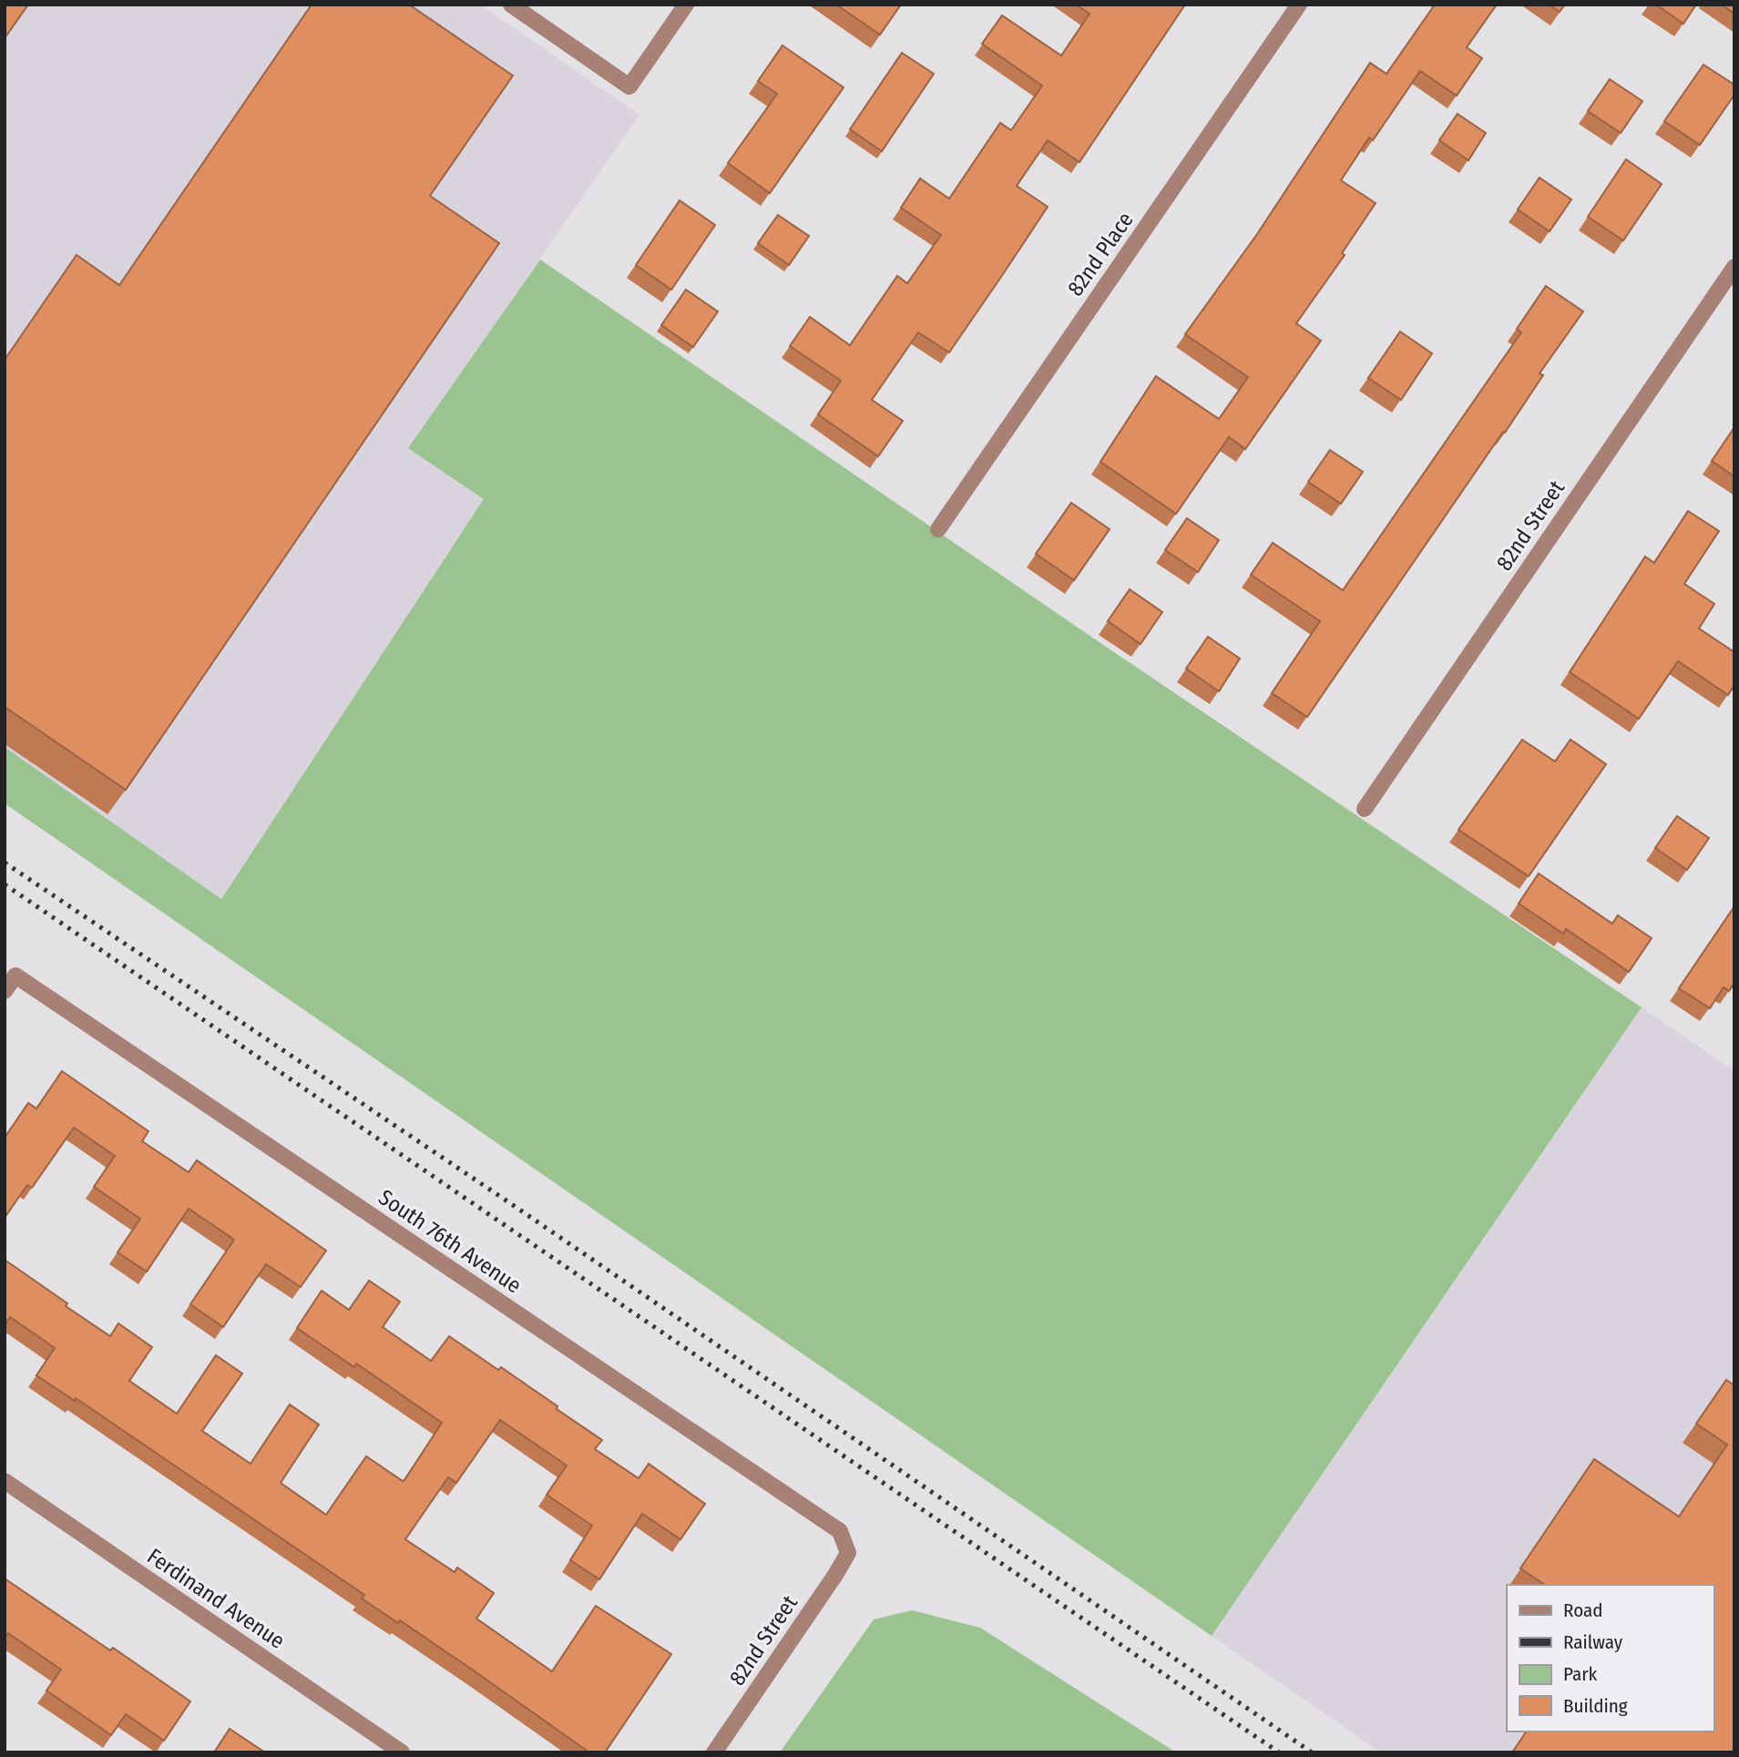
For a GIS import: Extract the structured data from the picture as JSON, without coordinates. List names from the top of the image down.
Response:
{
  "streets": {
    "street": [
      "82nd Place",
      "82nd Street",
      "South 76th Avenue",
      "Ferdinand Avenue"
    ]
  },
  "crossings": [
    ["82nd Street", "South 76th Avenue"]
  ],
  "legend": [
    "Road",
    "Railway",
    "Park",
    "Building"
  ]
}
